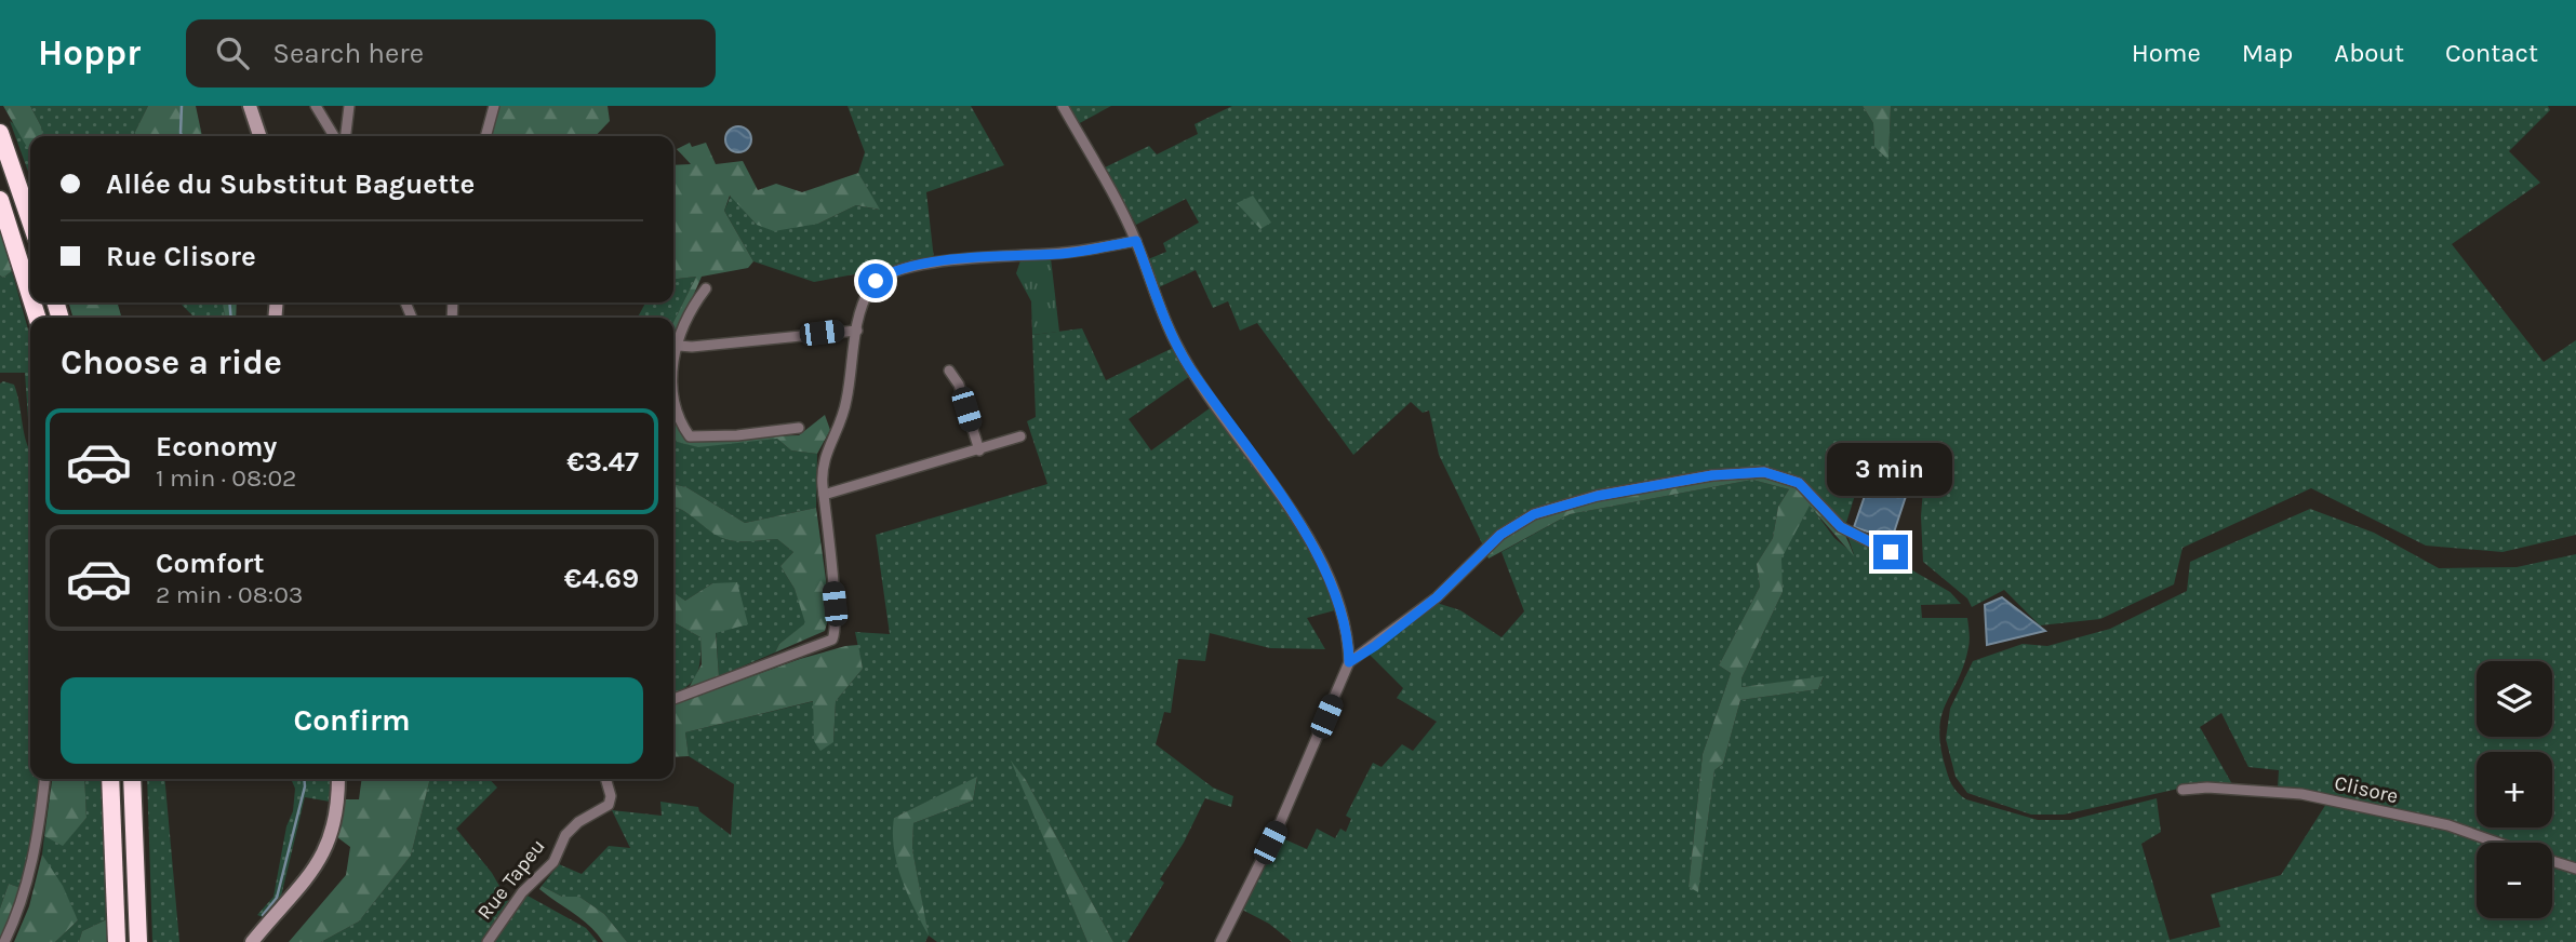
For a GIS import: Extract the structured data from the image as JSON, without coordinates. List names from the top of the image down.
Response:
{
  "streets": {
    "street": ["Clisore", "Rue Tapeu"]
  },
  "page": {
    "header": "Hoppr",
    "search": "Search here",
    "nav": [
      "Home",
      "Map",
      "About",
      "Contact"
    ],
    "banner": ["Allée du Substitut Baguette", "Rue Clisore"],
    "heading": "Choose a ride",
    "list": [
      {
        "name": "Economy",
        "note": "1 min · 08:02",
        "value": "€3.47"
      },
      {
        "name": "Comfort",
        "note": "2 min · 08:03",
        "value": "€4.69"
      }
    ],
    "bubble": "3 min",
    "map_buttons": ["+", "−"],
    "buttons": "Confirm"
  }
}
